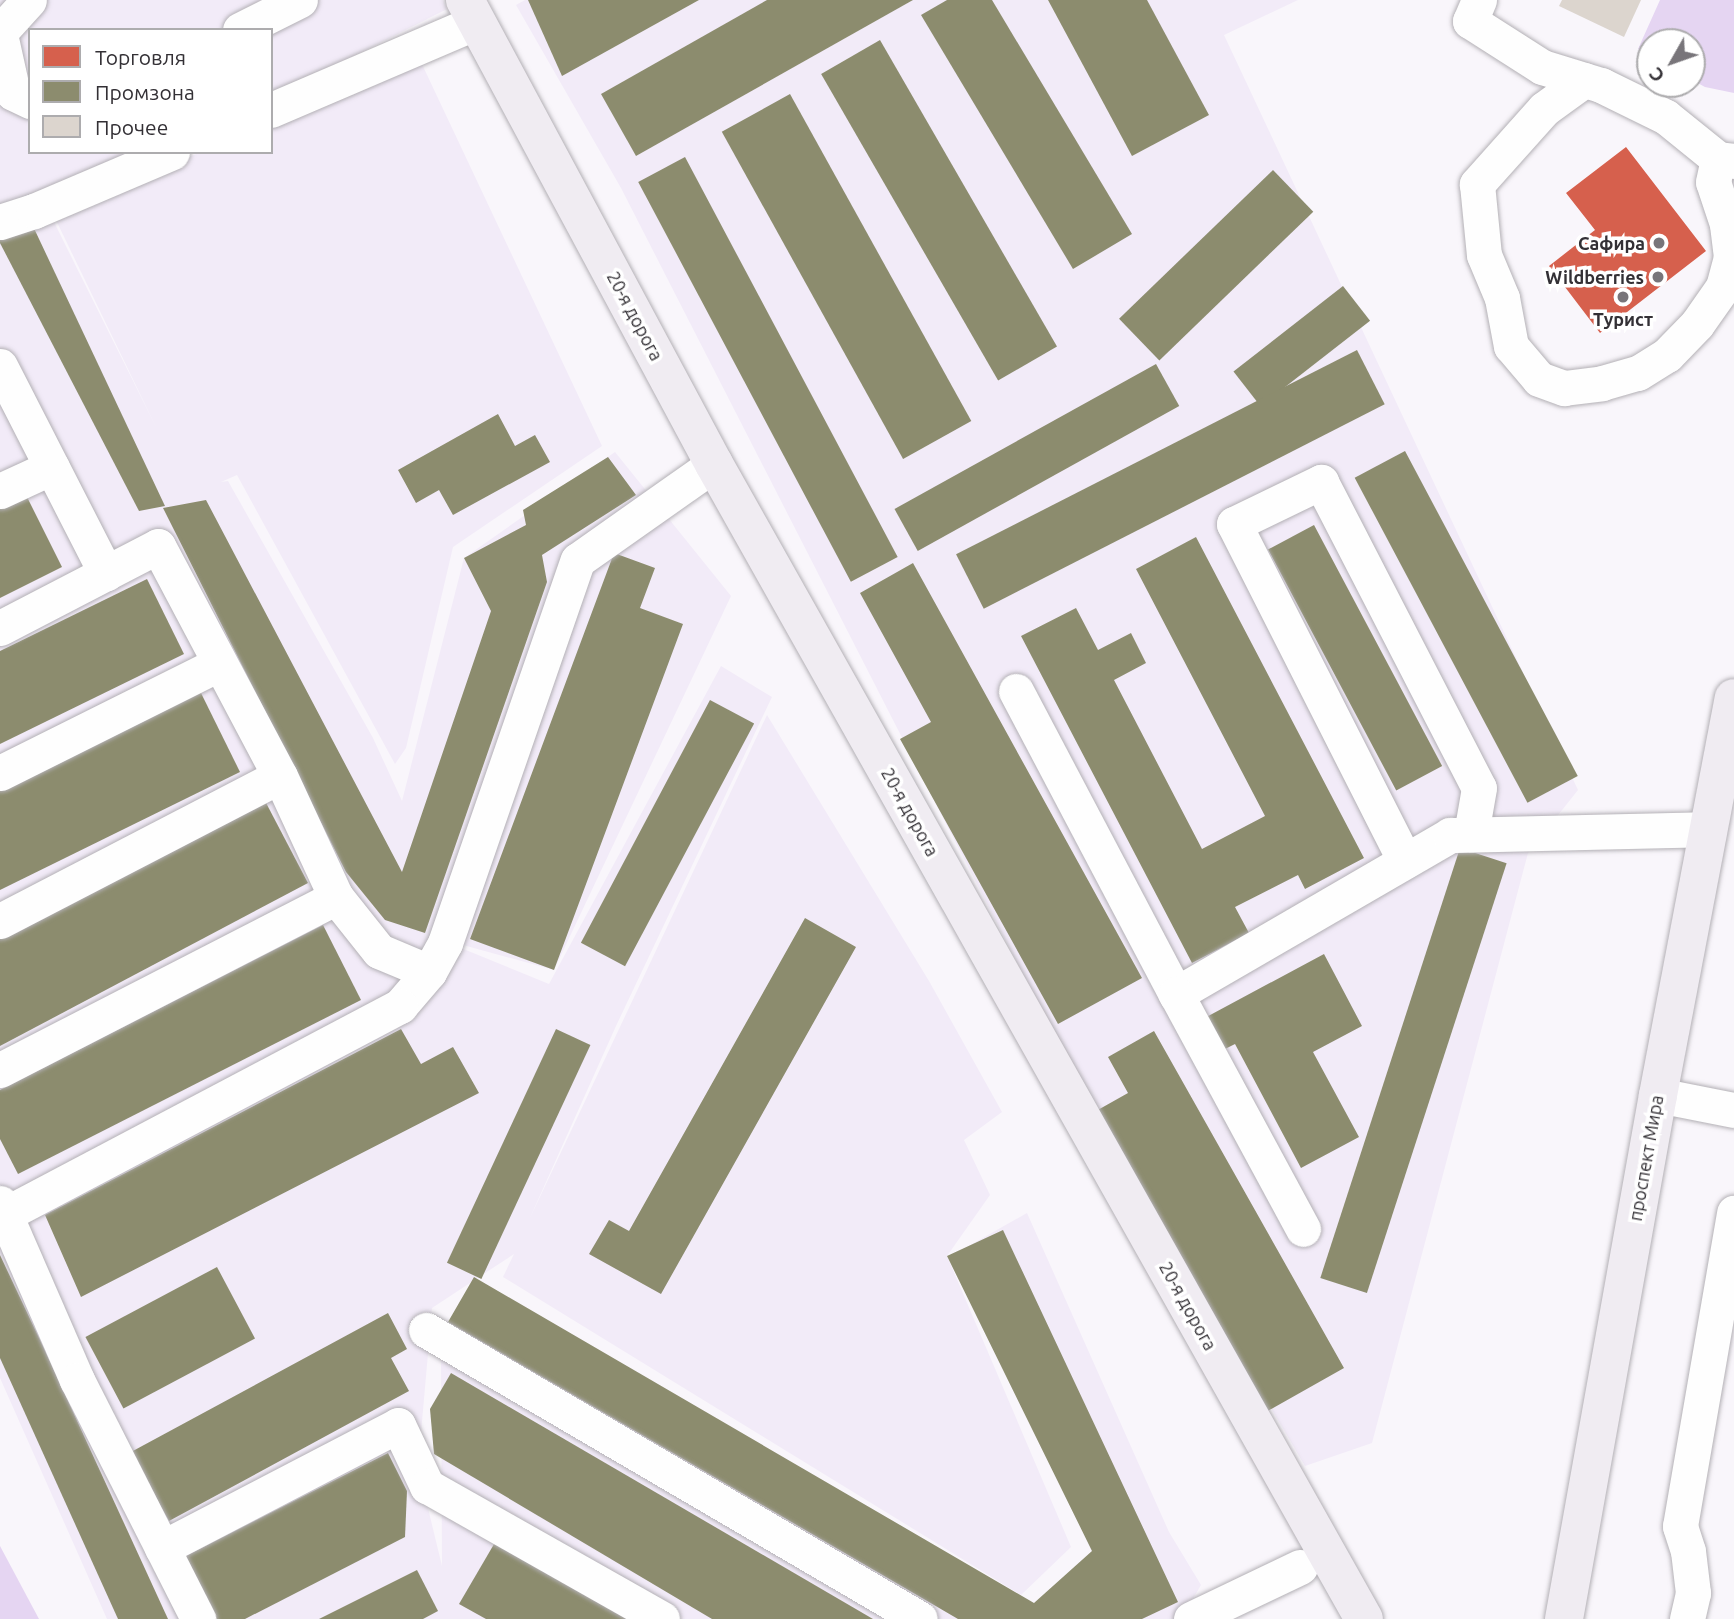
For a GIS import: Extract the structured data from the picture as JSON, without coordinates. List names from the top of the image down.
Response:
{
  "streets": {
    "main road": ["20-я дорога", "проспект Мира"]
  },
  "places": ["Сафира", "Wildberries", "Турист"],
  "legend": ["Торговля", "Промзона", "Прочее"],
  "north": "bottom left"
}
